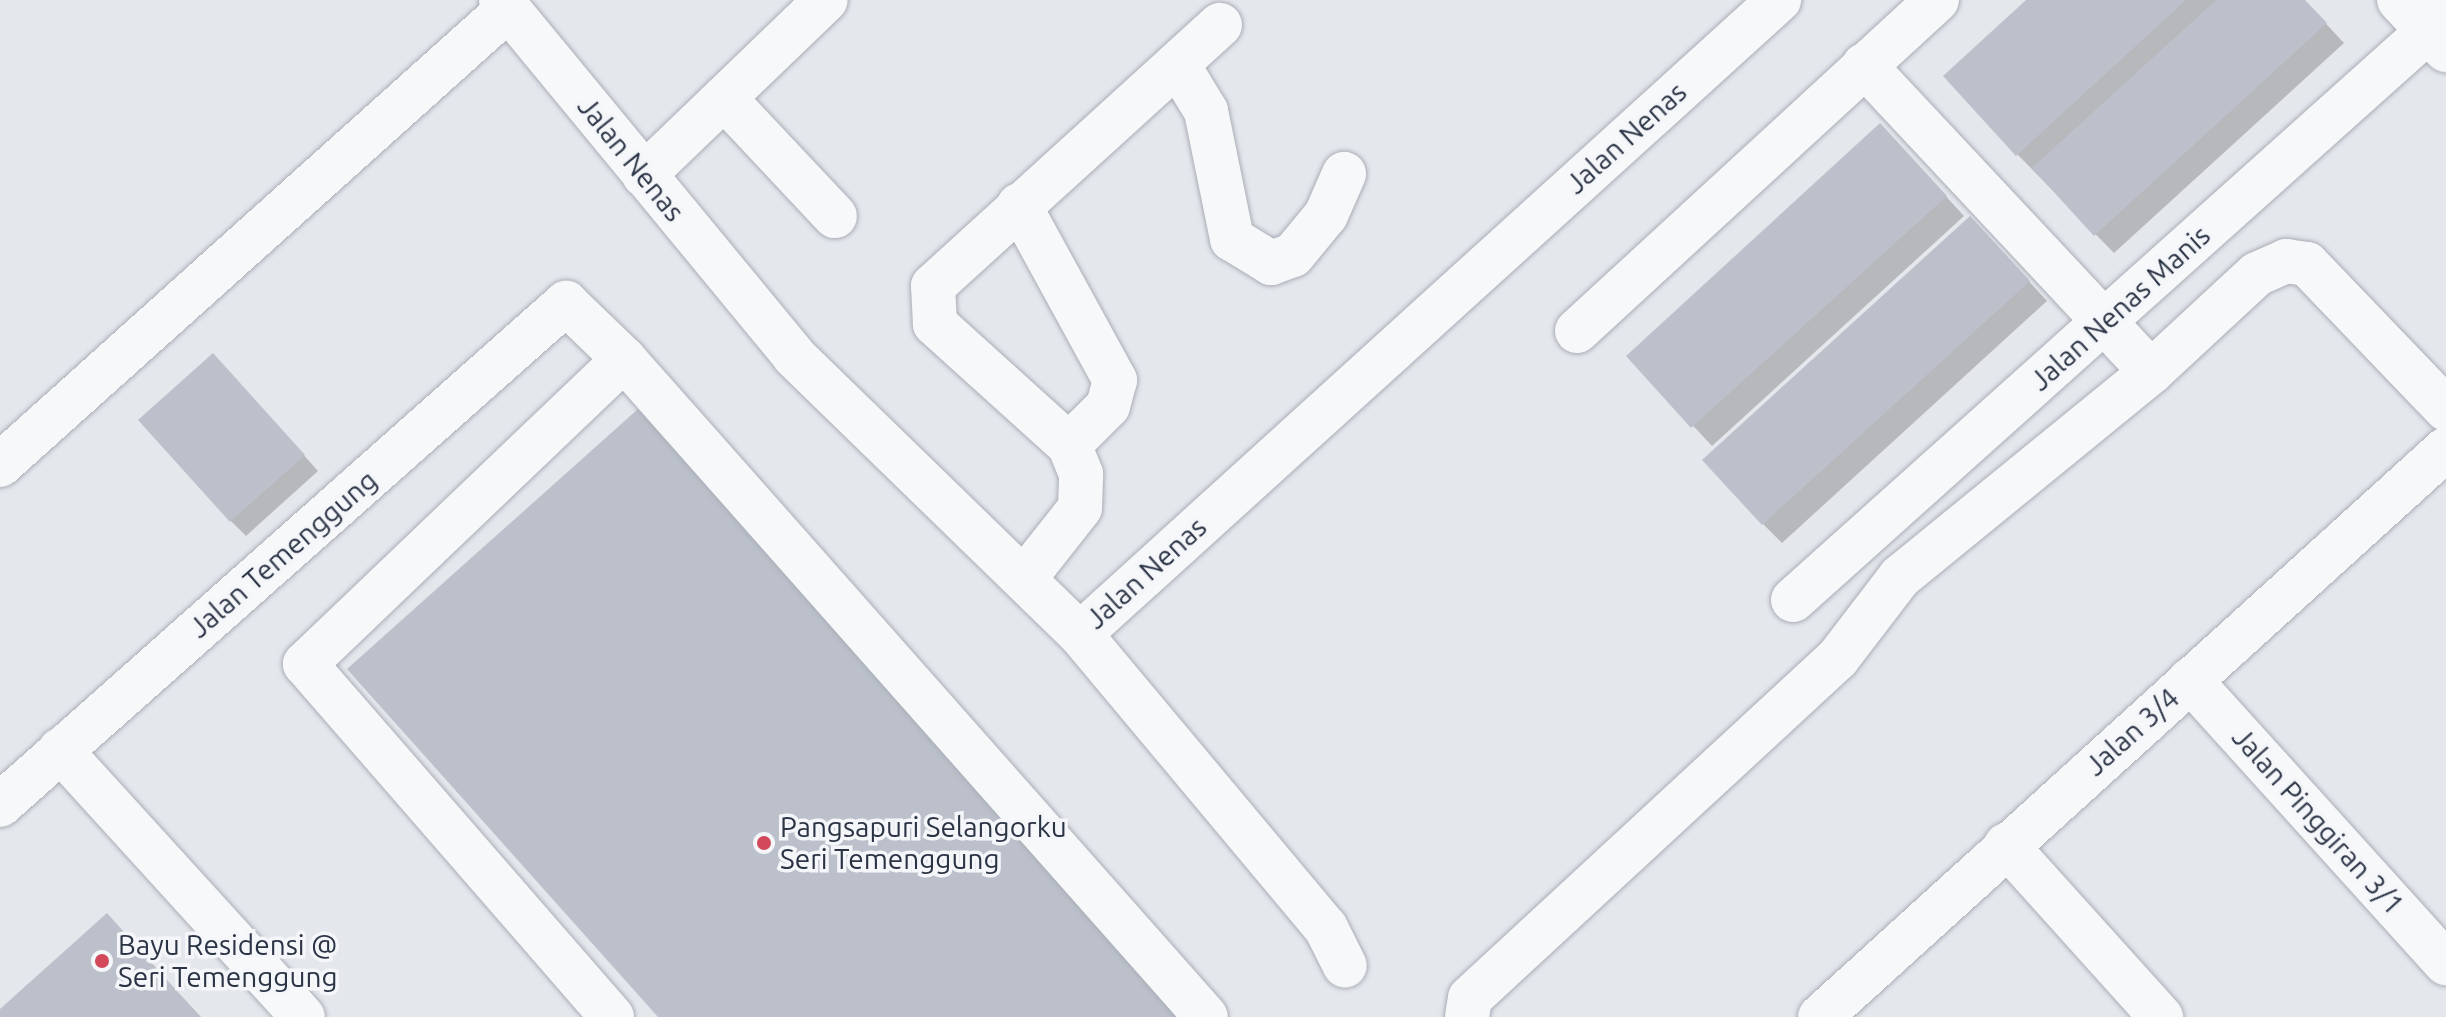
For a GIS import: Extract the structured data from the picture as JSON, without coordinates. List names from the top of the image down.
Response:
{
  "streets": {
    "street": [
      "Jalan Nenas",
      "Jalan Nenas Manis",
      "Jalan Temenggung",
      "Jalan 3/4",
      "Jalan Pinggiran 3/1"
    ]
  },
  "crossings": [
    ["Jalan 3/4", "Jalan Pinggiran 3/1"]
  ],
  "places": ["Pangsapuri Selangorku Seri Temenggung", "Bayu Residensi @ Seri Temenggung"]
}
